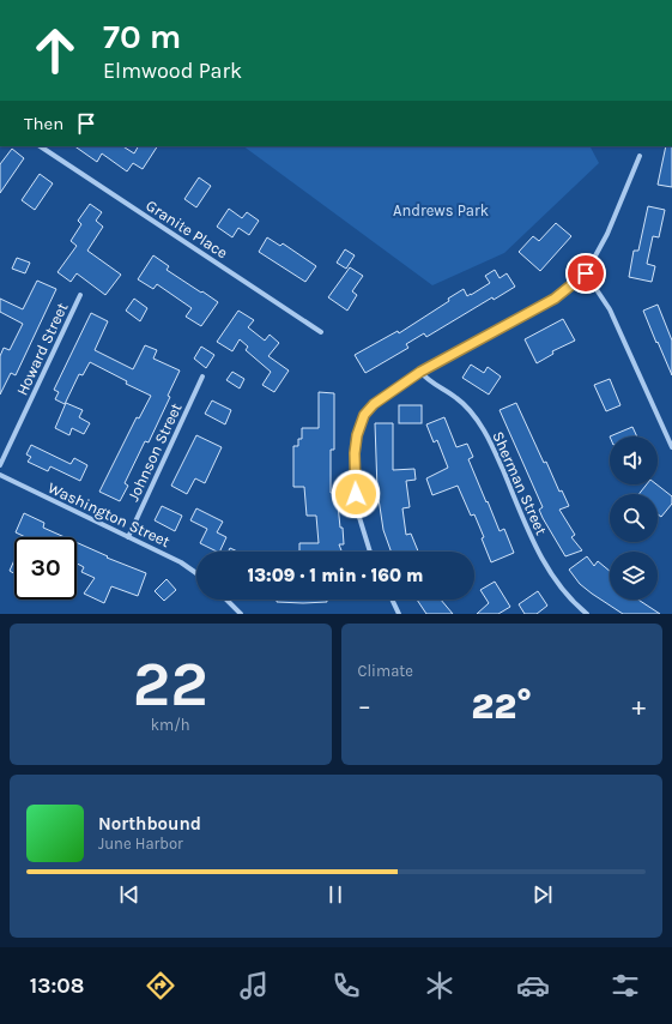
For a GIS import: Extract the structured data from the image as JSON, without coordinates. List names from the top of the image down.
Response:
{
  "streets": {
    "street": [
      "Granite Place",
      "Howard Street",
      "Johnson Street",
      "Sherman Street",
      "Washington Street"
    ]
  },
  "crossings": [
    ["Johnson Street", "Washington Street"]
  ],
  "parks": ["Andrews Park"],
  "page": {
    "turn": ["70 m", "Elmwood Park"],
    "then": "Then",
    "limit": "30",
    "trip": "13:09 · 1 min · 160 m",
    "tile": [
      ["22", "km/h"],
      "Climate"
    ],
    "heat": ["−", "22°", "+"],
    "song": ["Northbound", "June Harbor"],
    "tabs": "13:08"
  }
}
